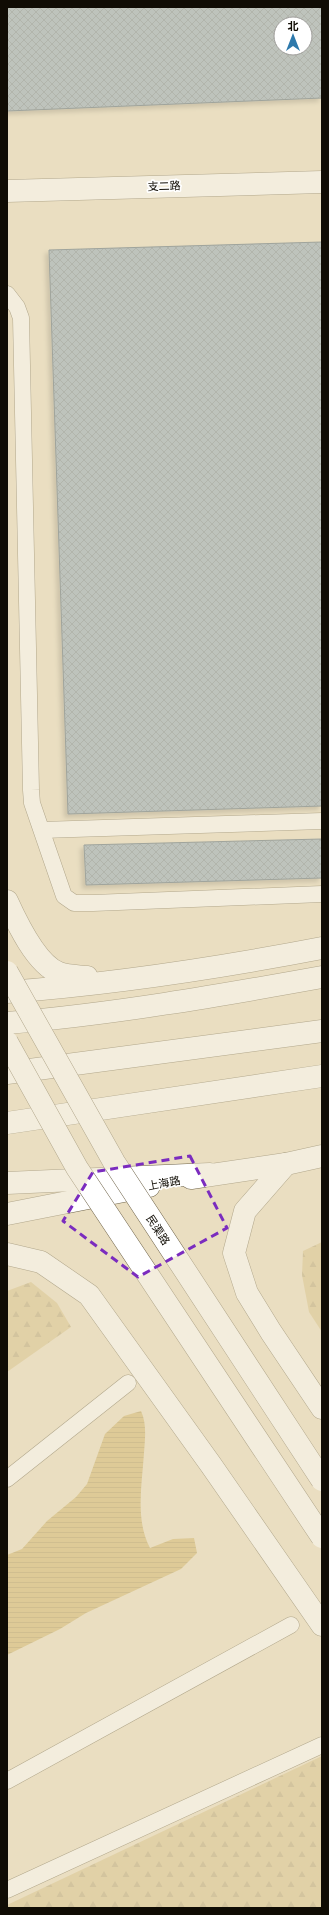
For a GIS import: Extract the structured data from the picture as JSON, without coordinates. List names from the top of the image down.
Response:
{
  "streets": {
    "main road": ["支二路", "上海路", "民渠路"]
  },
  "north": "top"
}
